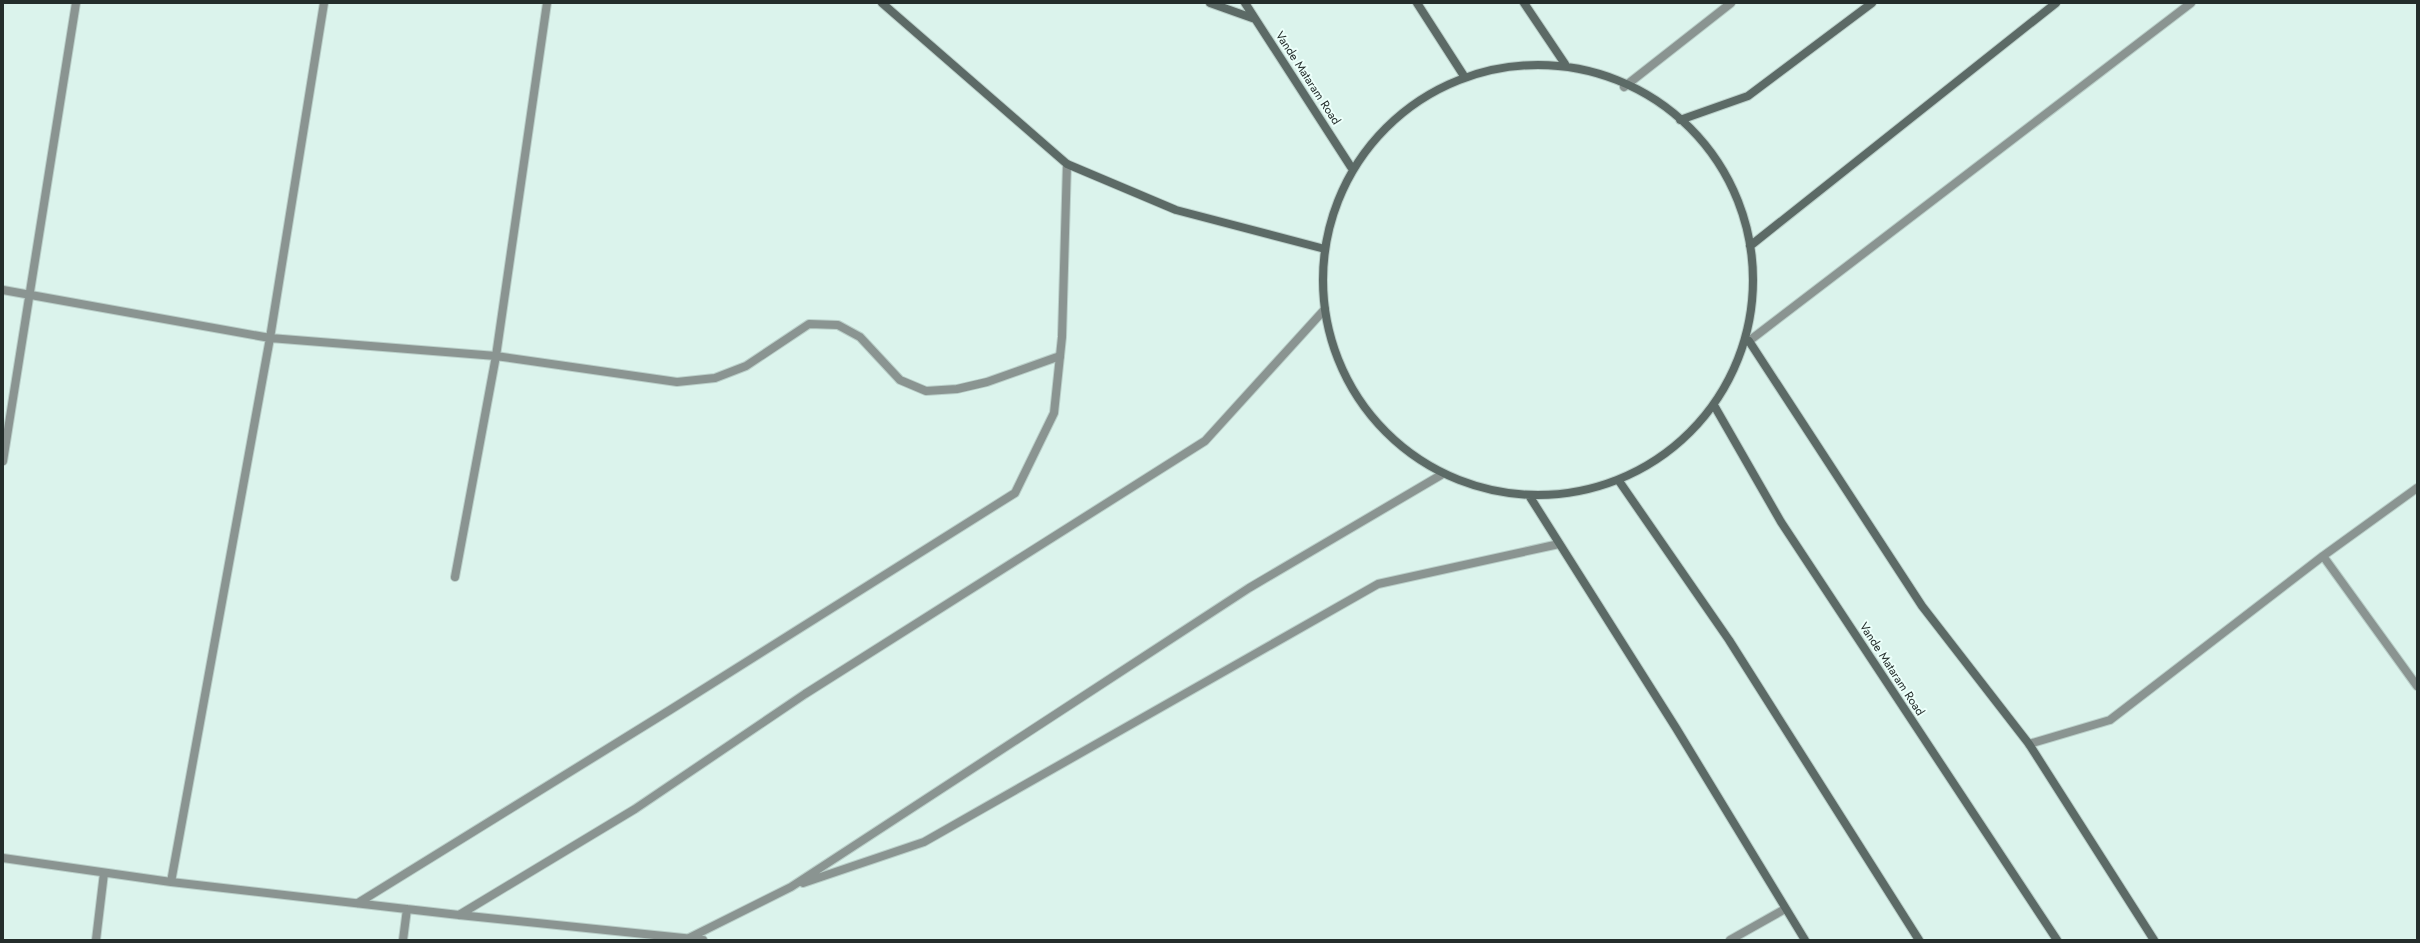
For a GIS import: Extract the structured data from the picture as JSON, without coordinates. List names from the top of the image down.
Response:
{
  "streets": {
    "main road": ["Vande Mataram Road"]
  }
}
